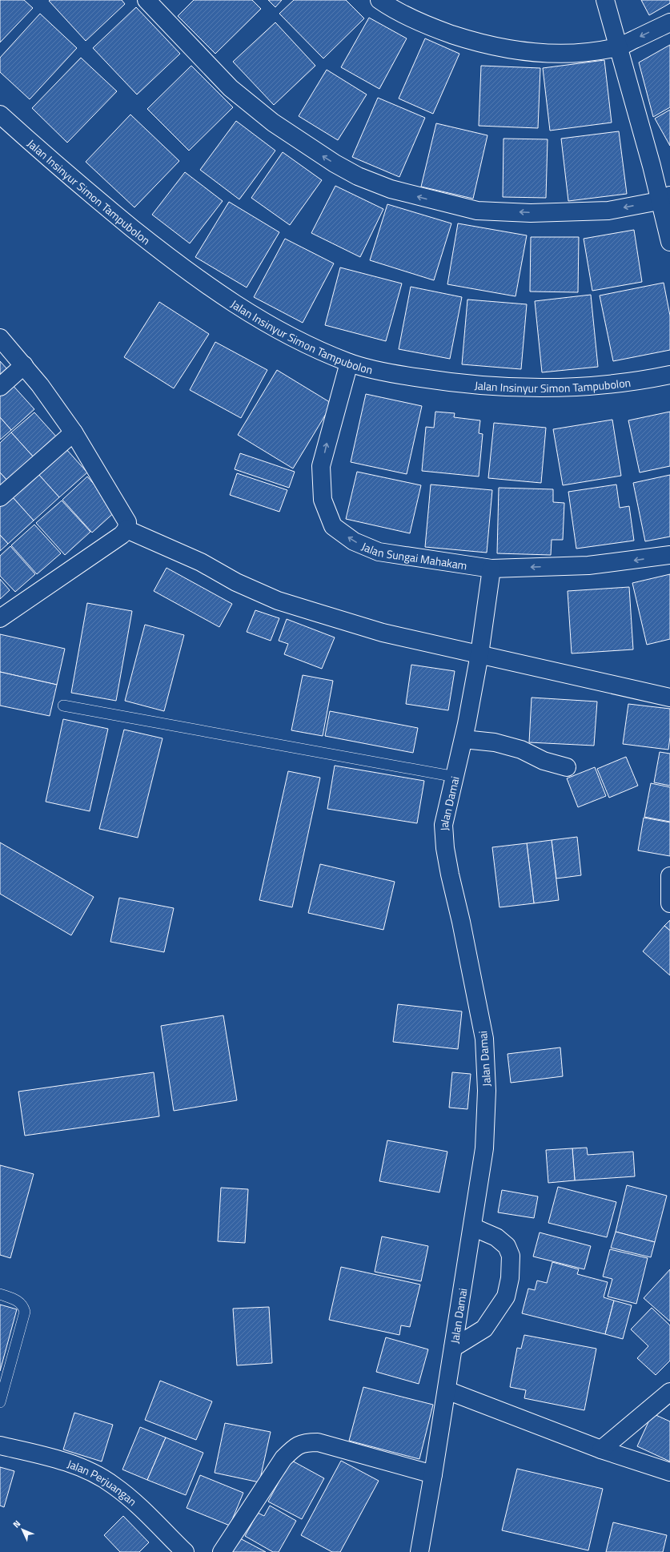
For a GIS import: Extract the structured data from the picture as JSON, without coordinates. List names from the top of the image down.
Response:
{
  "streets": {
    "street": [
      "Jalan Insinyur Simon Tampubolon",
      "Jalan Sungai Mahakam",
      "Jalan Damai",
      "Jalan Perjuangan"
    ]
  },
  "crossings": [
    ["Jalan Insinyur Simon Tampubolon", "Jalan Sungai Mahakam"],
    ["Jalan Sungai Mahakam", "Jalan Damai"]
  ],
  "north": "top left"
}
